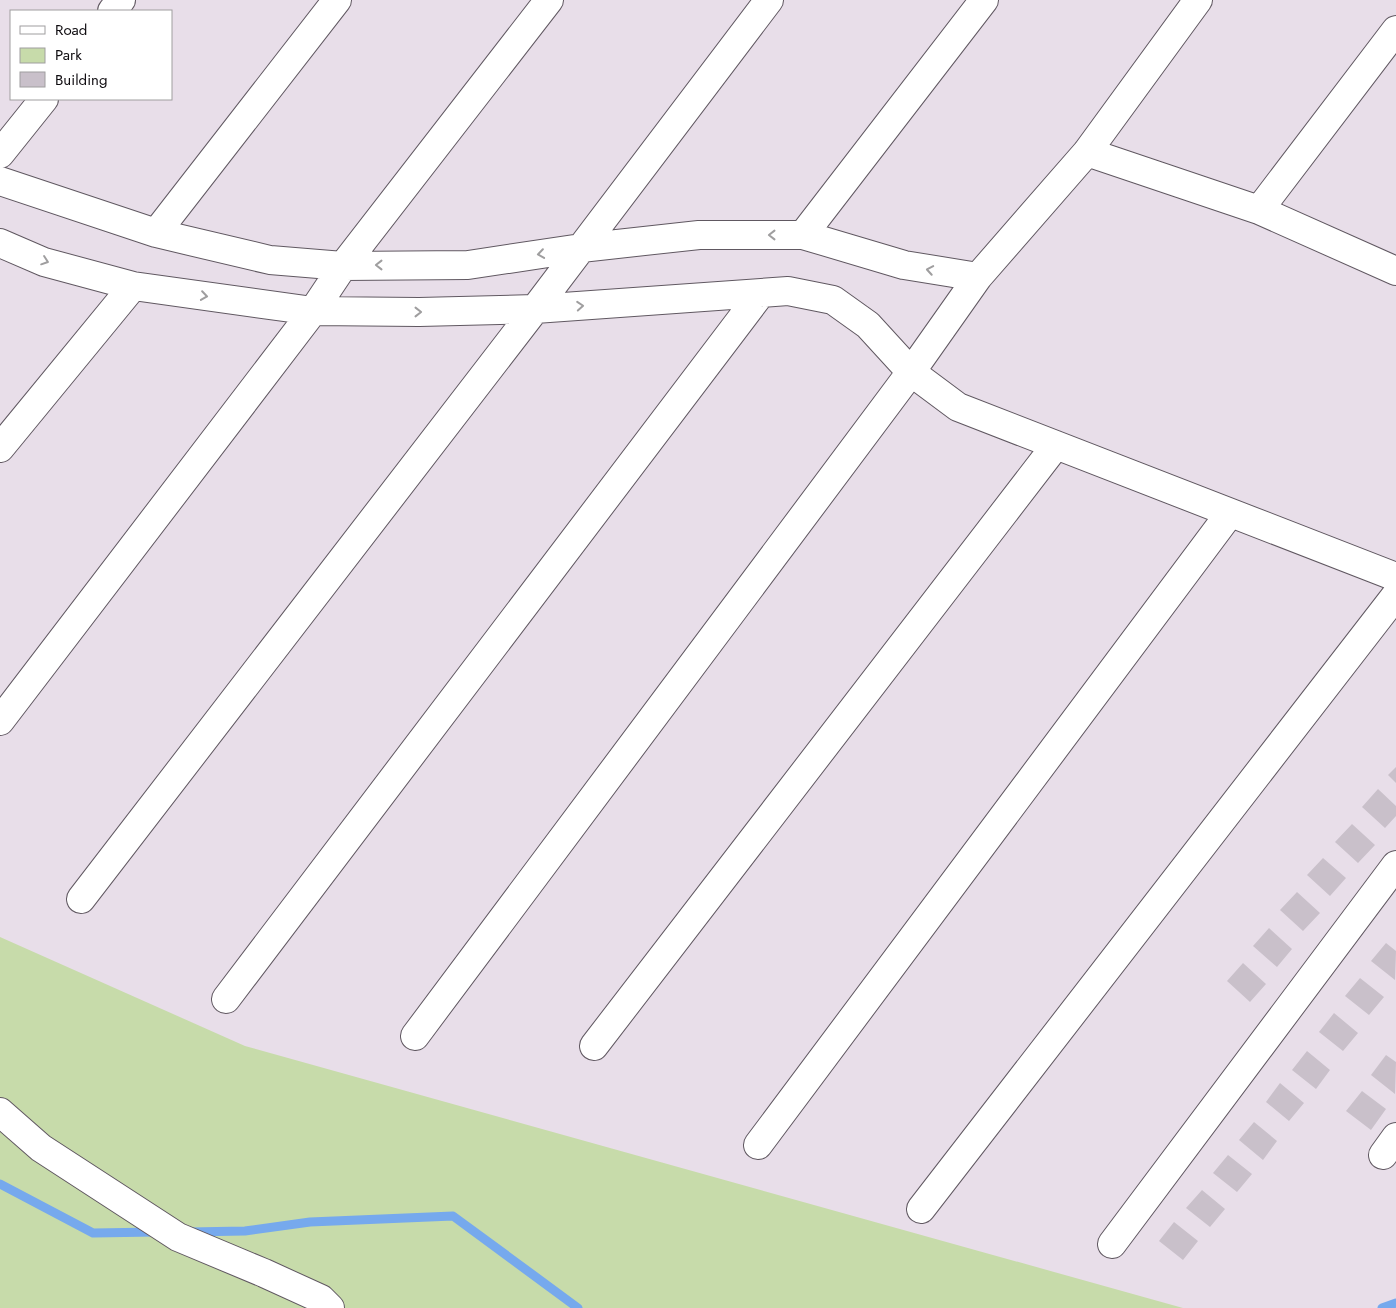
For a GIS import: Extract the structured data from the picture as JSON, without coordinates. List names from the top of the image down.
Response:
{
  "legend": ["Road", "Park", "Building"]
}
